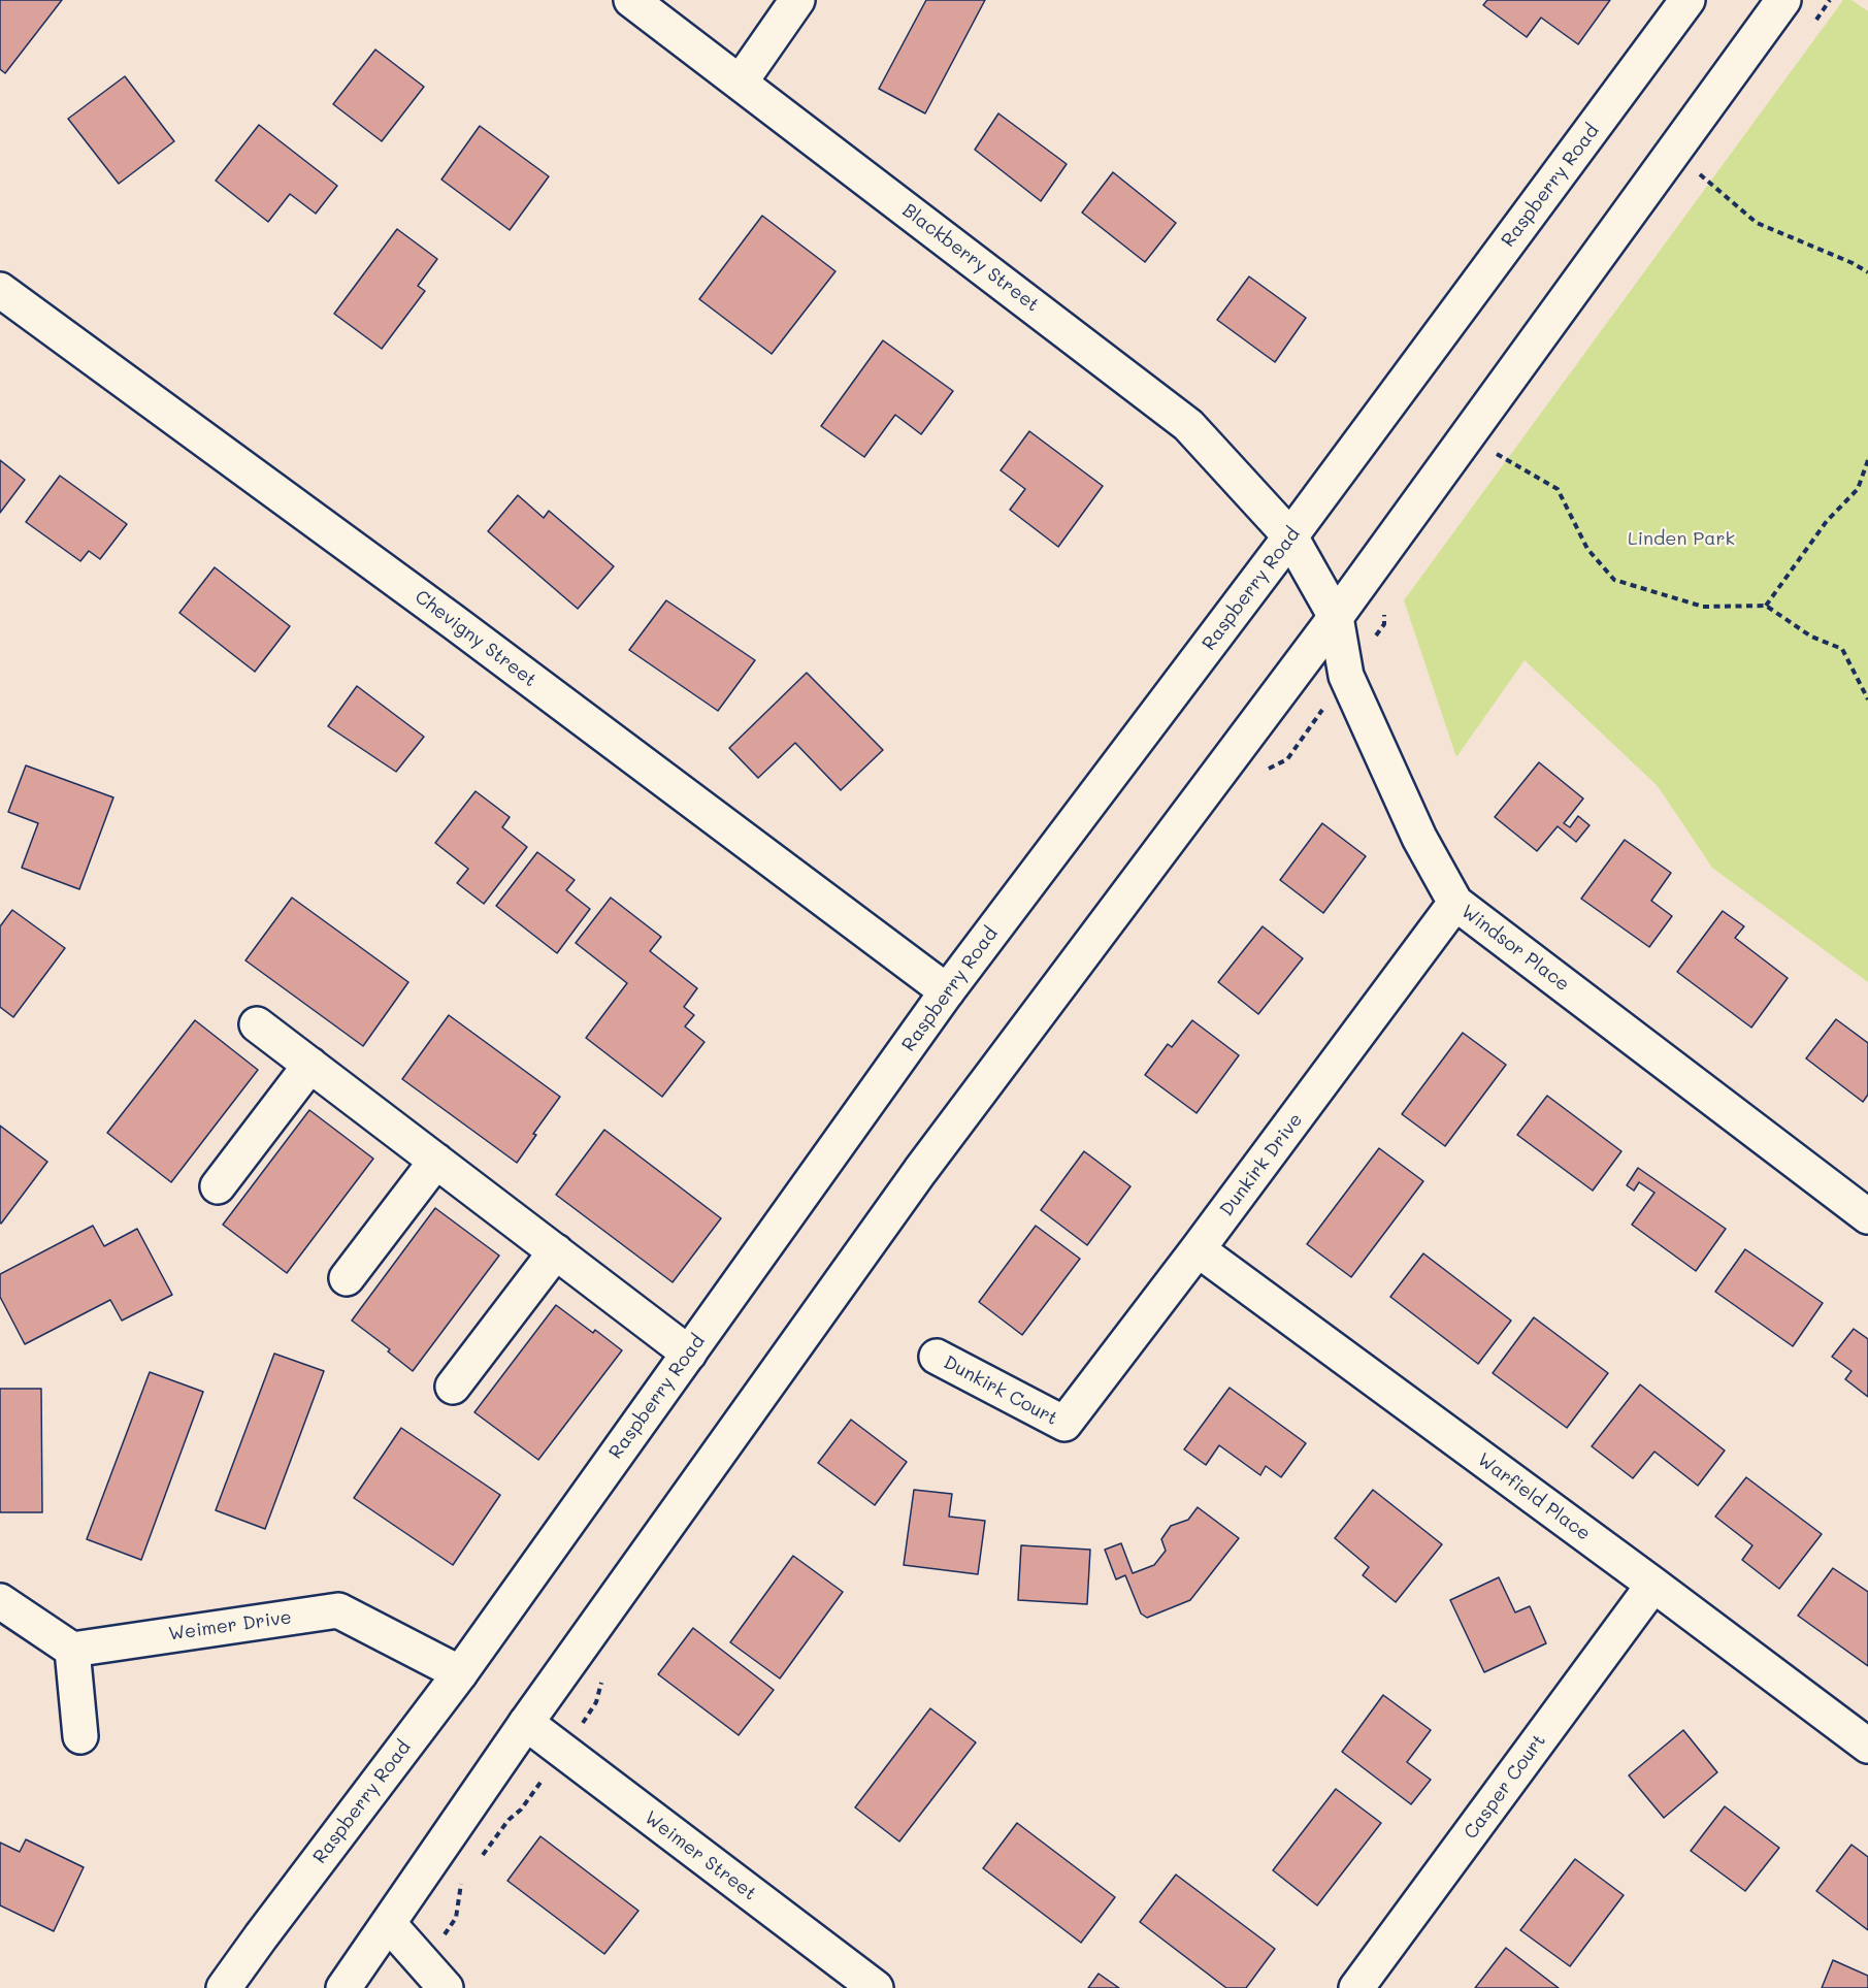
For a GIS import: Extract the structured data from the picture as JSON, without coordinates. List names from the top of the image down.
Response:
{
  "streets": {
    "street": [
      "Raspberry Road",
      "Blackberry Street",
      "Chevigny Street",
      "Windsor Place",
      "Dunkirk Drive",
      "Dunkirk Court",
      "Warfield Place",
      "Weimer Drive",
      "Casper Court",
      "Weimer Street"
    ]
  },
  "crossings": [
    ["Raspberry Road", "Blackberry Street"],
    ["Raspberry Road", "Chevigny Street"],
    ["Raspberry Road", "Windsor Place"],
    ["Raspberry Road", "Weimer Drive"],
    ["Blackberry Street", "Windsor Place"],
    ["Windsor Place", "Dunkirk Drive"],
    ["Dunkirk Drive", "Dunkirk Court"],
    ["Dunkirk Drive", "Warfield Place"],
    ["Warfield Place", "Casper Court"]
  ],
  "parks": ["Linden Park"]
}
